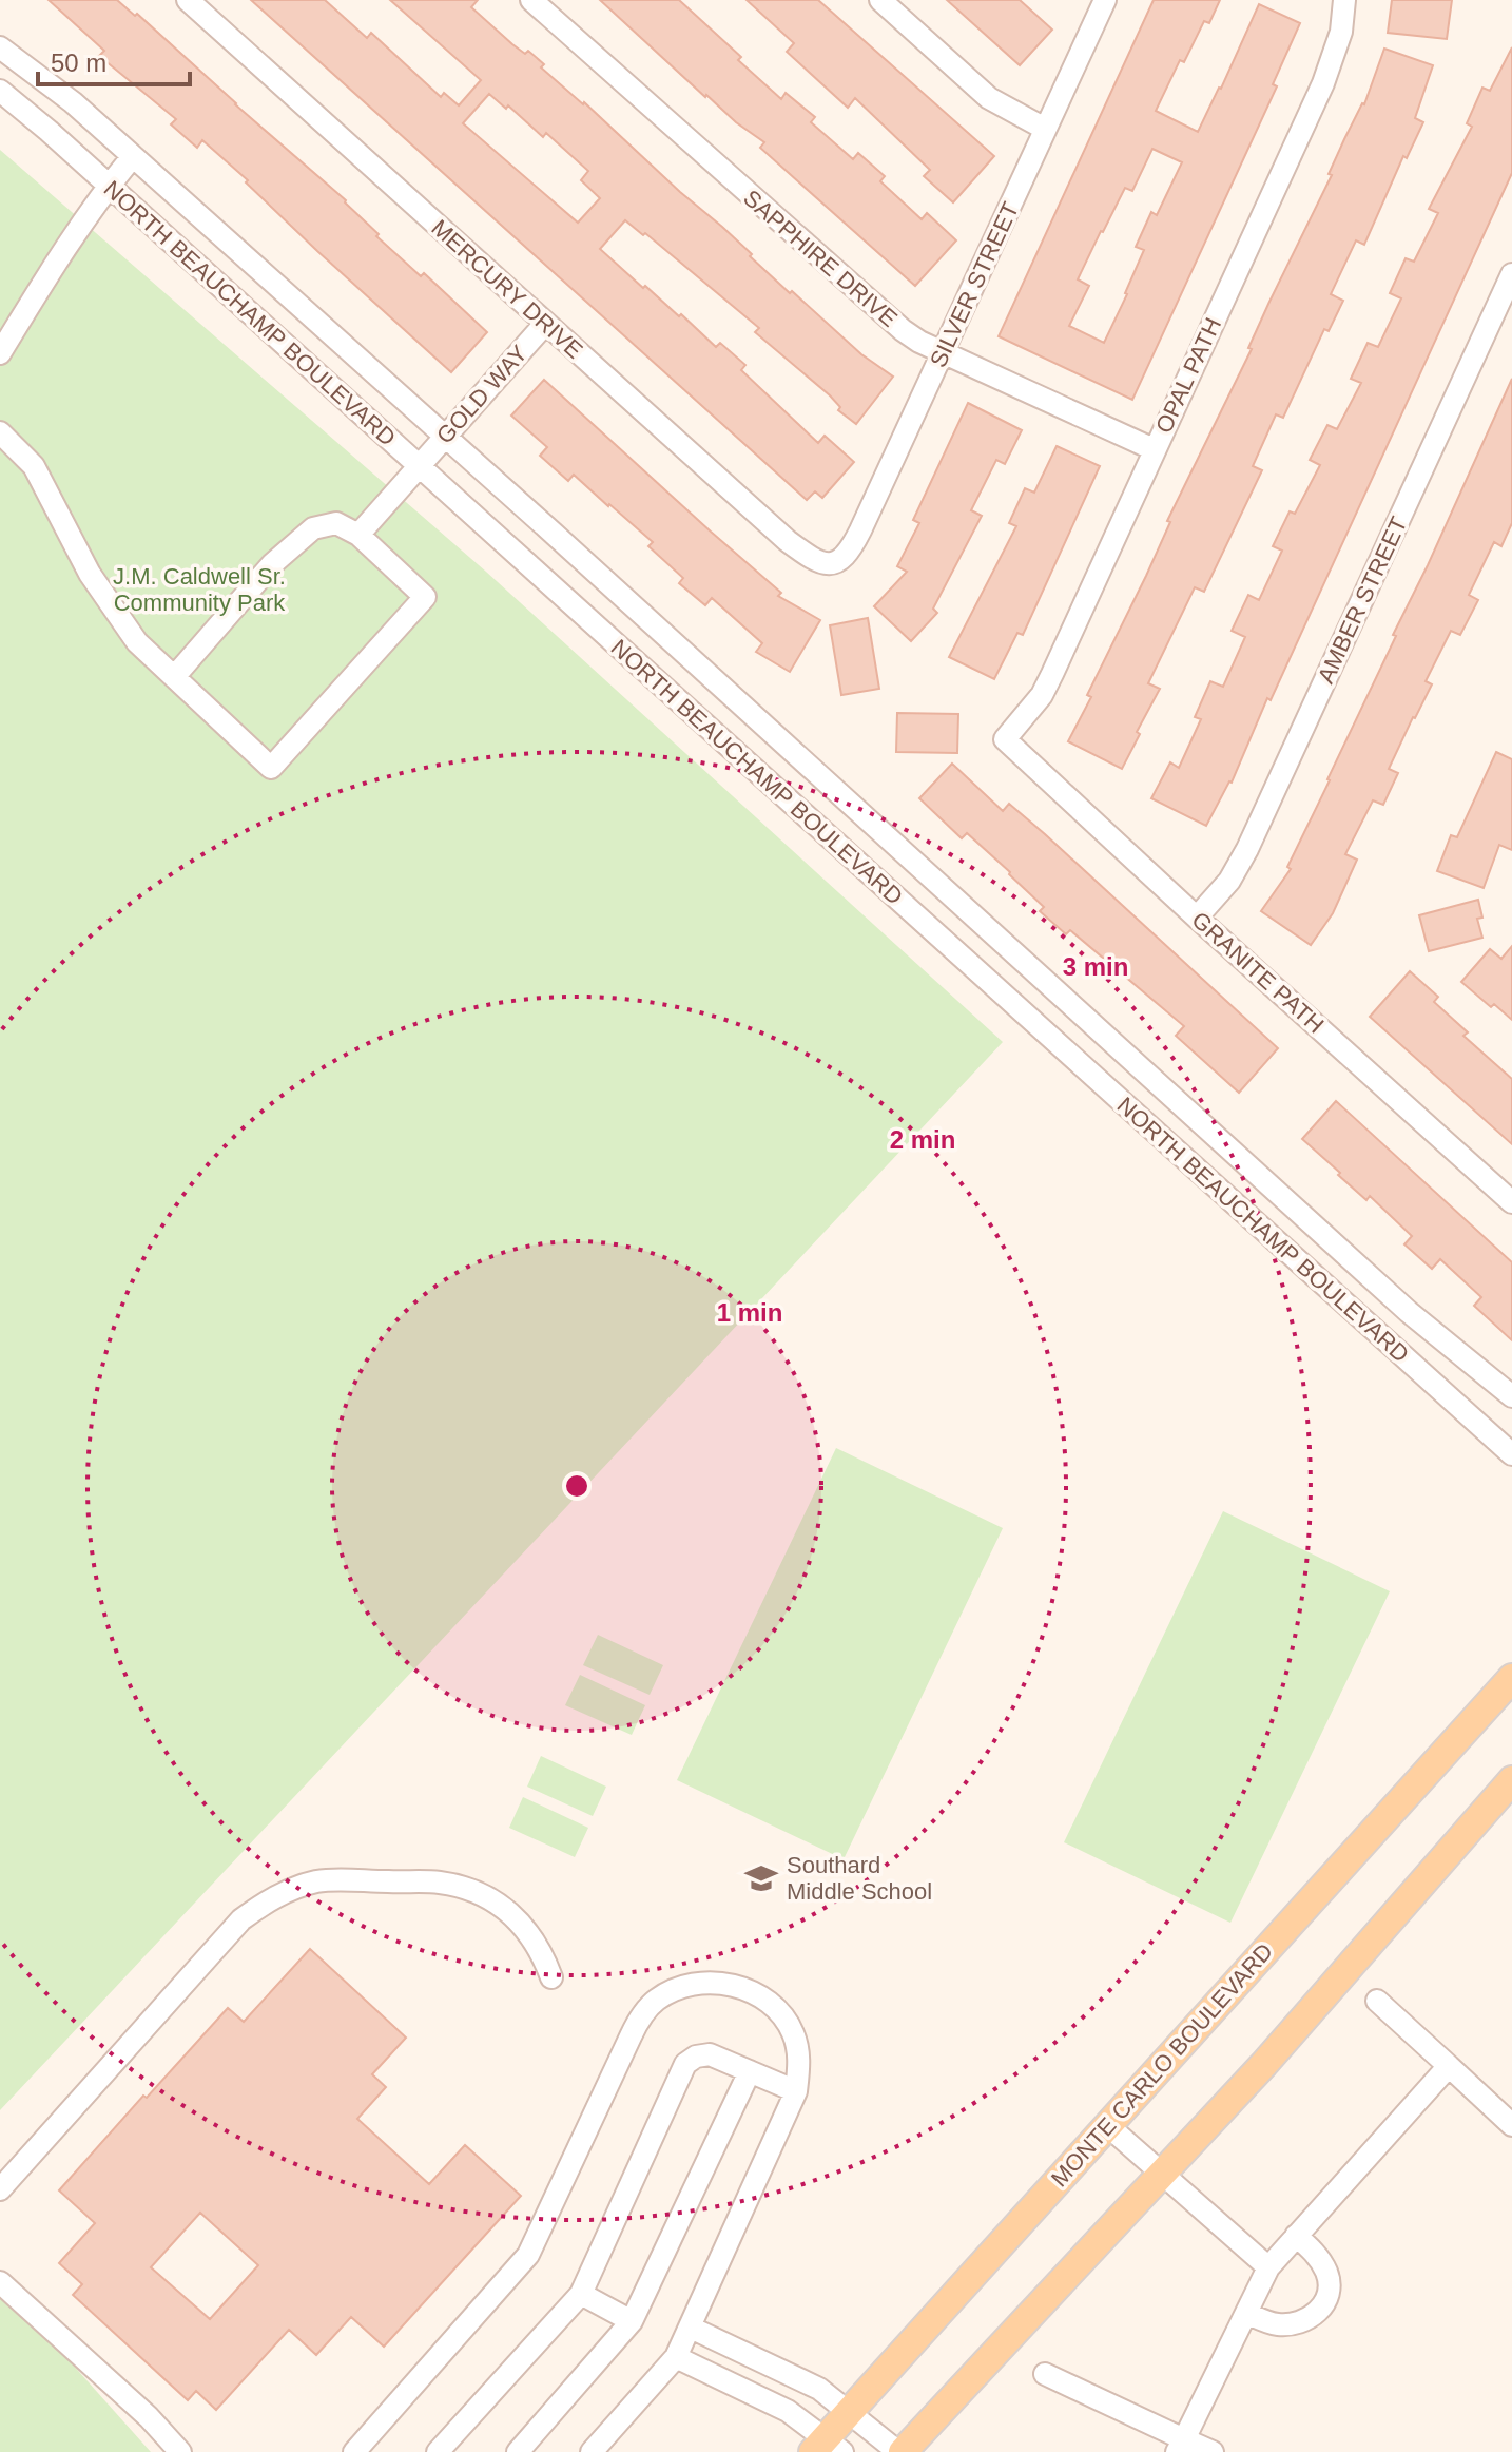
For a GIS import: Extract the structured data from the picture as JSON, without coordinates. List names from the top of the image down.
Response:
{
  "streets": {
    "main road": ["MONTE CARLO BOULEVARD"],
    "street": [
      "SAPPHIRE DRIVE",
      "SILVER STREET",
      "MERCURY DRIVE",
      "NORTH BEAUCHAMP BOULEVARD",
      "OPAL PATH",
      "GOLD WAY",
      "AMBER STREET",
      "GRANITE PATH"
    ]
  },
  "crossings": [
    ["SAPPHIRE DRIVE", "SILVER STREET"],
    ["SAPPHIRE DRIVE", "OPAL PATH"],
    ["SILVER STREET", "MERCURY DRIVE"],
    ["MERCURY DRIVE", "GOLD WAY"],
    ["NORTH BEAUCHAMP BOULEVARD", "GOLD WAY"],
    ["OPAL PATH", "GRANITE PATH"],
    ["AMBER STREET", "GRANITE PATH"]
  ],
  "parks": ["J.M. Caldwell Sr. Community Park"],
  "places": {
    "school or university": ["Southard Middle School"]
  },
  "scale_bar": "50 m",
  "rings": ["3 min", "2 min", "1 min"]
}
